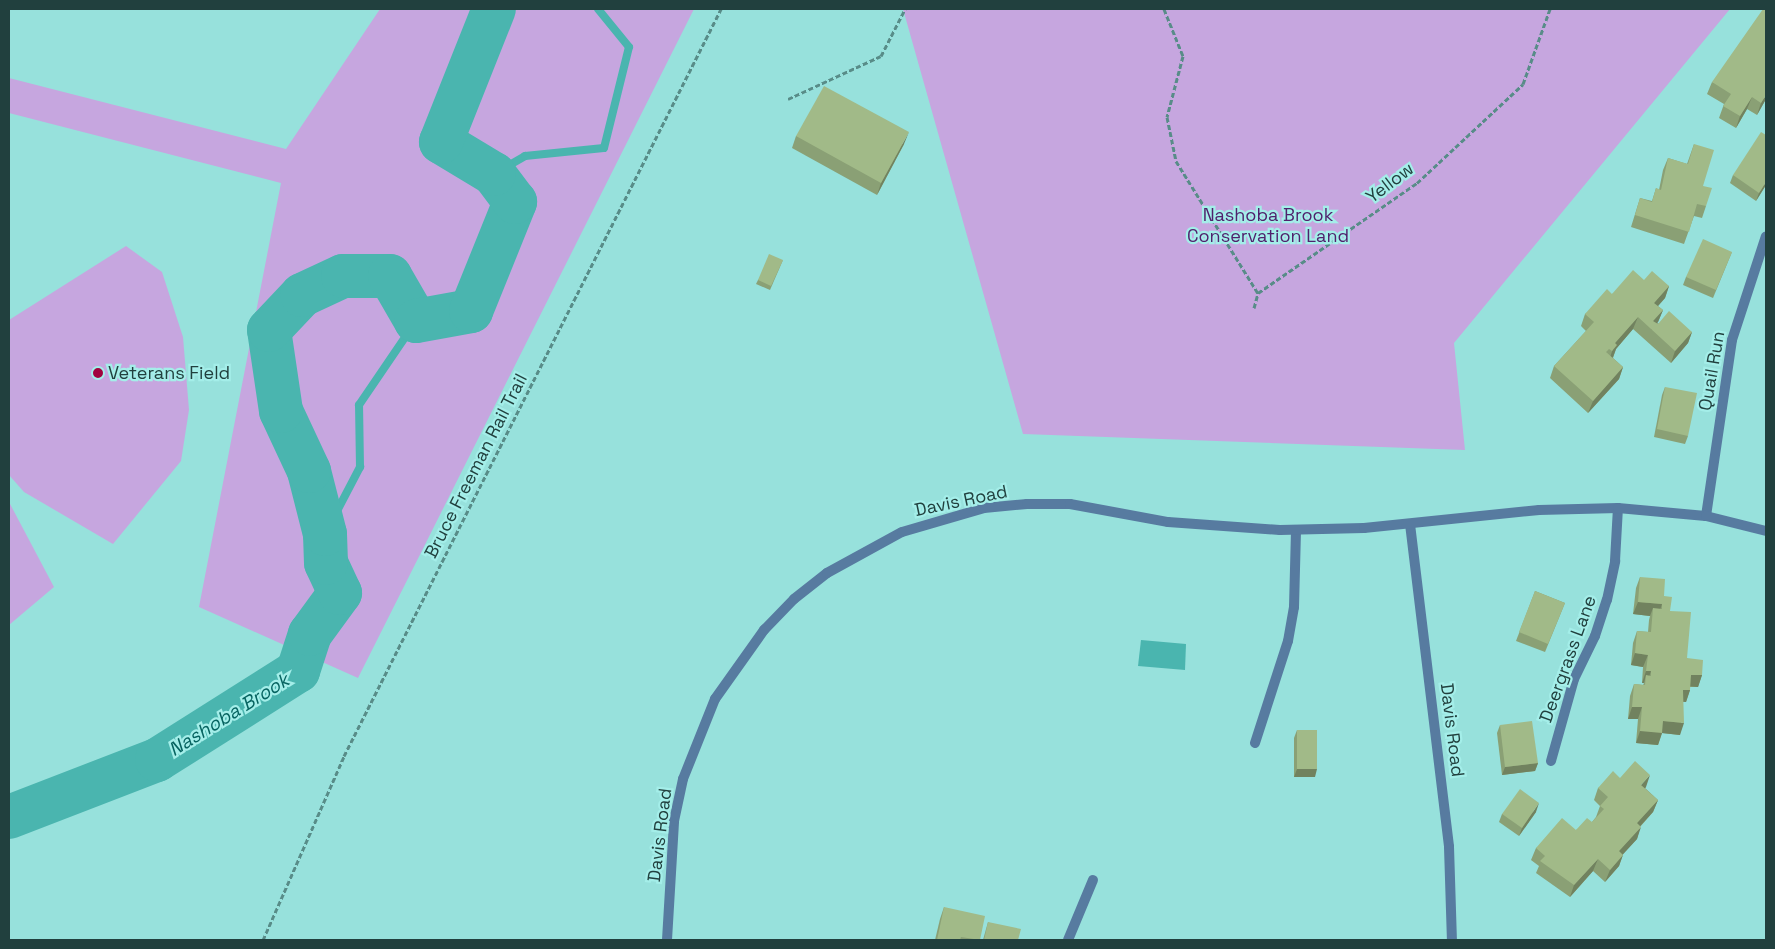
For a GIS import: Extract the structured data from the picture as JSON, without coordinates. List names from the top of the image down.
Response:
{
  "streets": {
    "street": ["Quail Run", "Davis Road", "Deergrass Lane"],
    "path": ["Yellow", "Bruce Freeman Rail Trail"]
  },
  "crossings": [
    ["Quail Run", "Davis Road"],
    ["Davis Road", "Deergrass Lane"]
  ],
  "water": ["Nashoba Brook"],
  "parks": ["Nashoba Brook Conservation Land"],
  "places": ["Veterans Field"]
}
